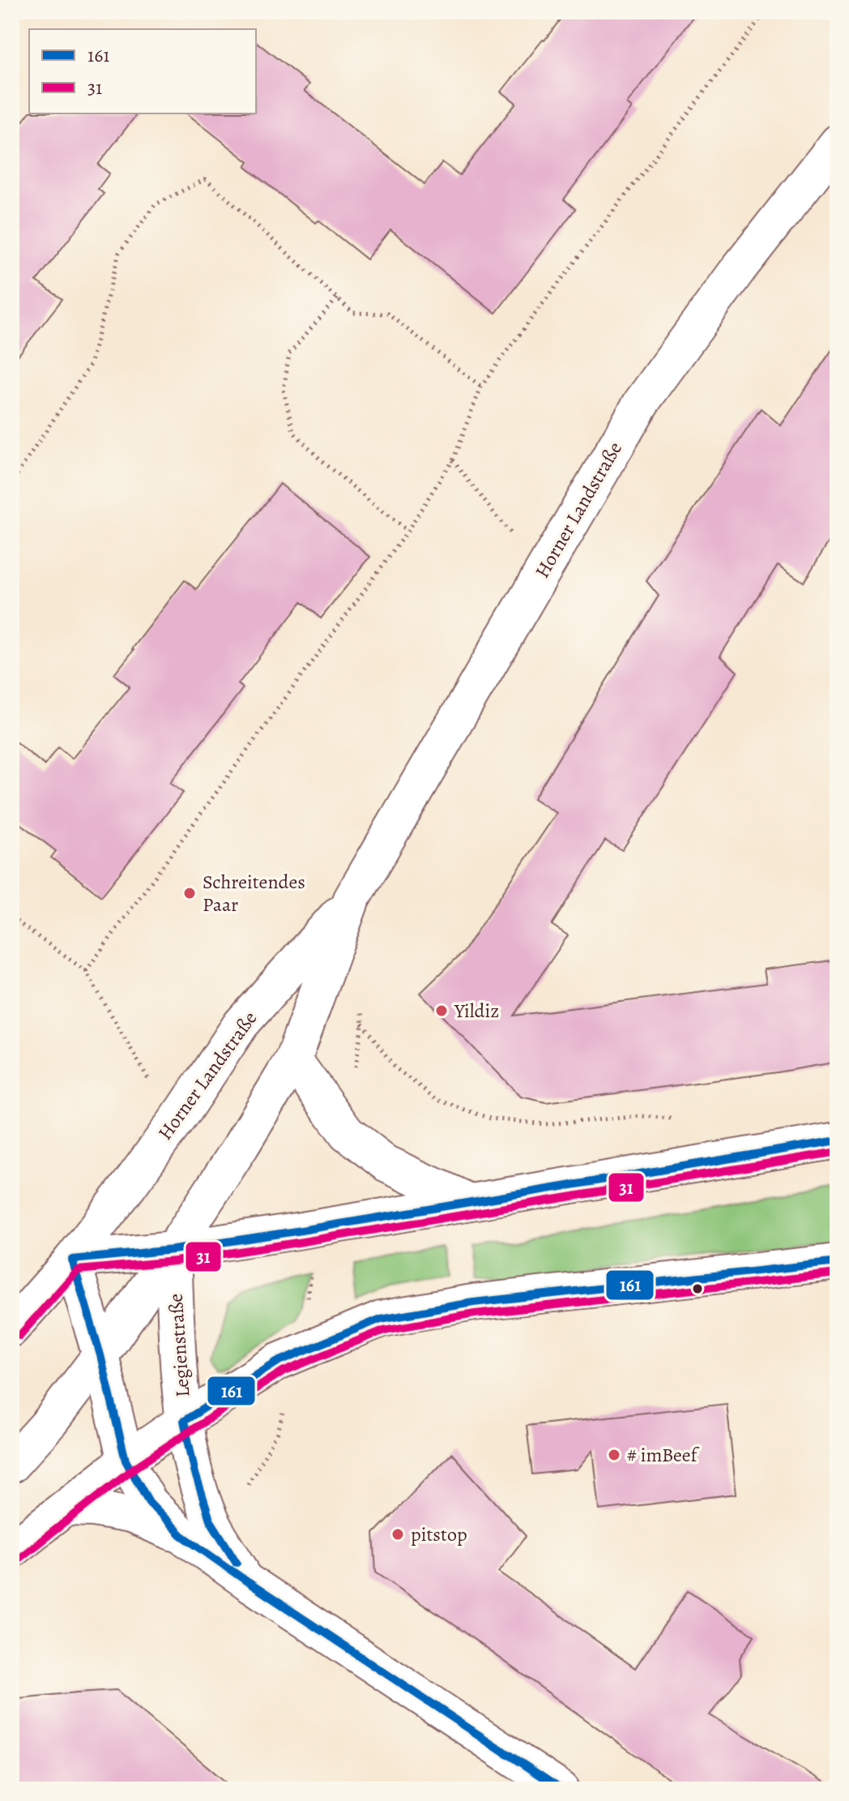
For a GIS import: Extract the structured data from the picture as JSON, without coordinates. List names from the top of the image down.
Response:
{
  "streets": {
    "street": ["Horner Landstraße", "Legienstraße"]
  },
  "crossings": [
    ["Horner Landstraße", "Legienstraße"]
  ],
  "places": [
    "Schreitendes Paar",
    "Yildiz",
    "# imBeef",
    "pitstop"
  ],
  "lines": ["transit line 161", "transit line 31"],
  "legend": ["161", "31"]
}
